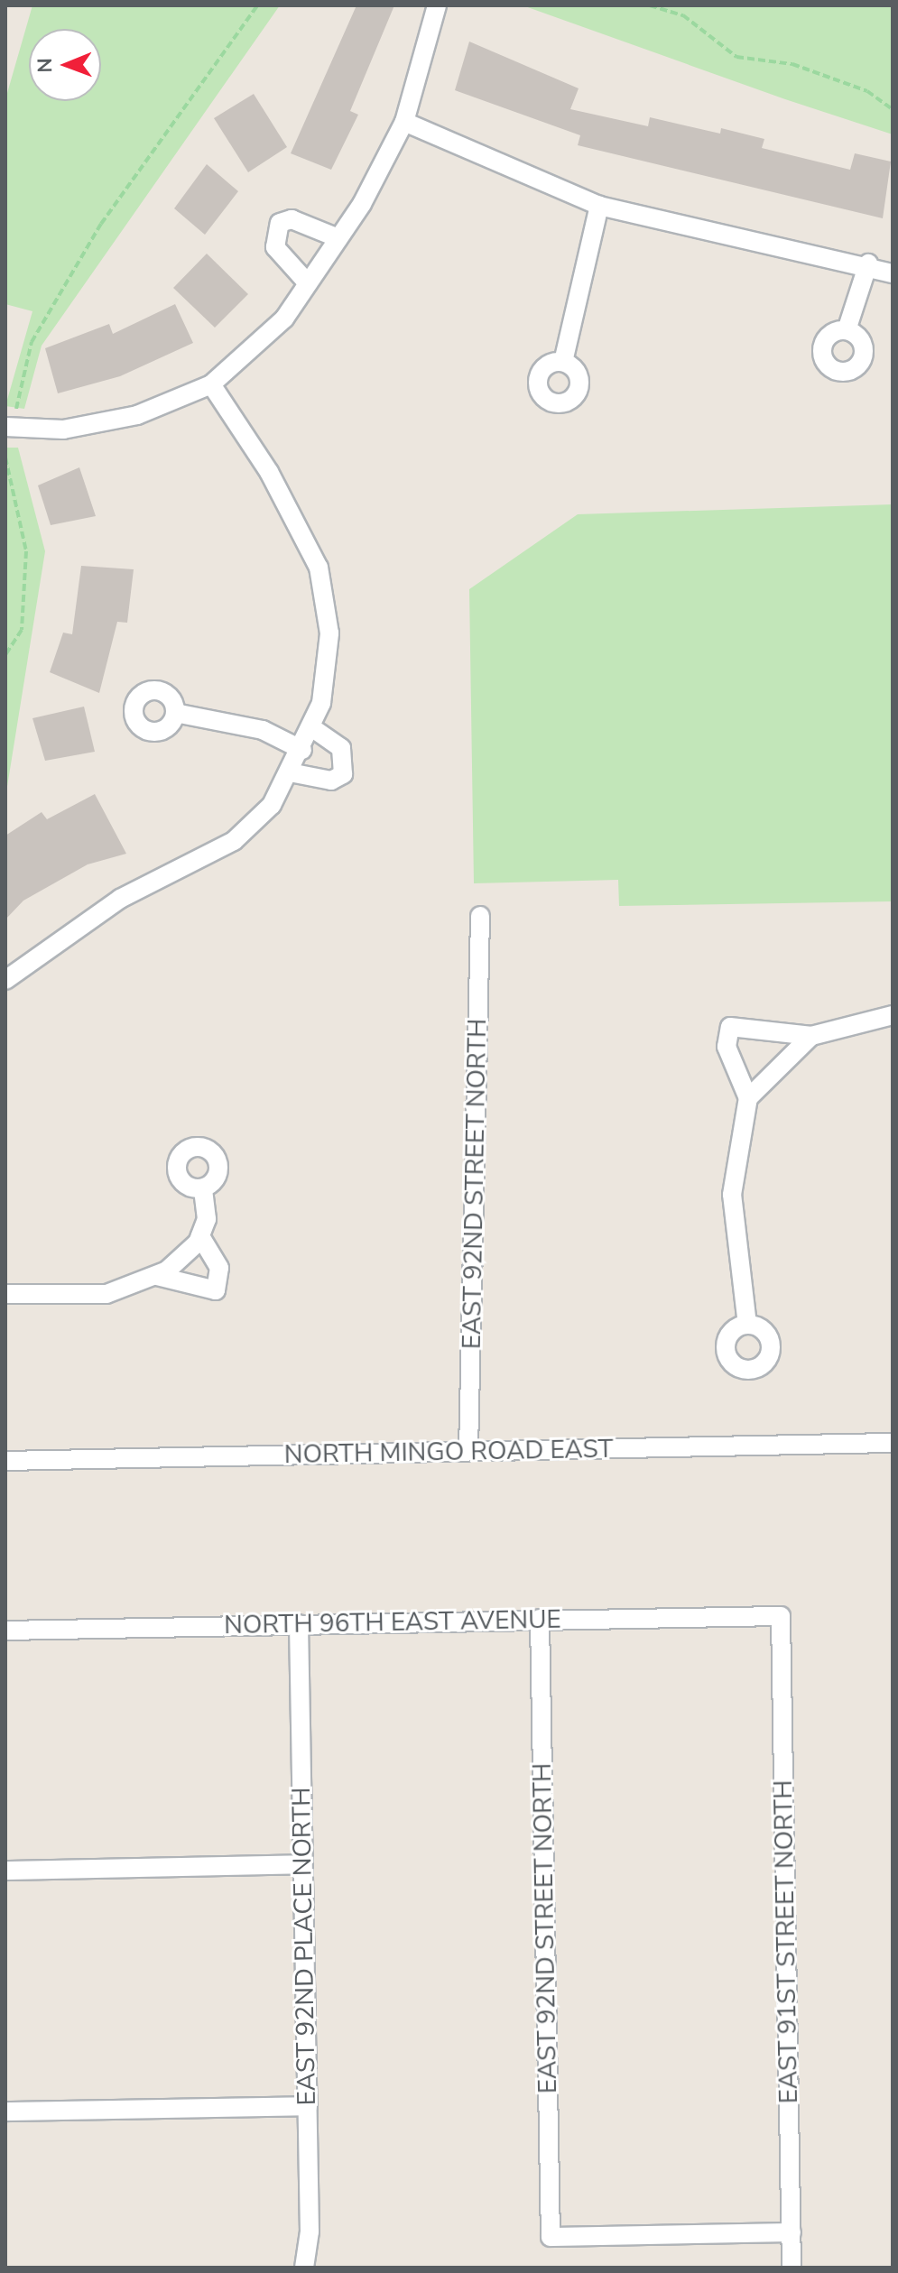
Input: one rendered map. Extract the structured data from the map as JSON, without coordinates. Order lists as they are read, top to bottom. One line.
{"streets":{"street":["EAST 92ND STREET NORTH","NORTH MINGO ROAD EAST","NORTH 96TH EAST AVENUE","EAST 91ST STREET NORTH","EAST 92ND PLACE NORTH"]},"crossings":[["EAST 92ND STREET NORTH","NORTH MINGO ROAD EAST"],["EAST 92ND STREET NORTH","NORTH 96TH EAST AVENUE"],["EAST 92ND STREET NORTH","EAST 91ST STREET NORTH"],["NORTH 96TH EAST AVENUE","EAST 91ST STREET NORTH"],["NORTH 96TH EAST AVENUE","EAST 92ND PLACE NORTH"]],"north":"left"}
